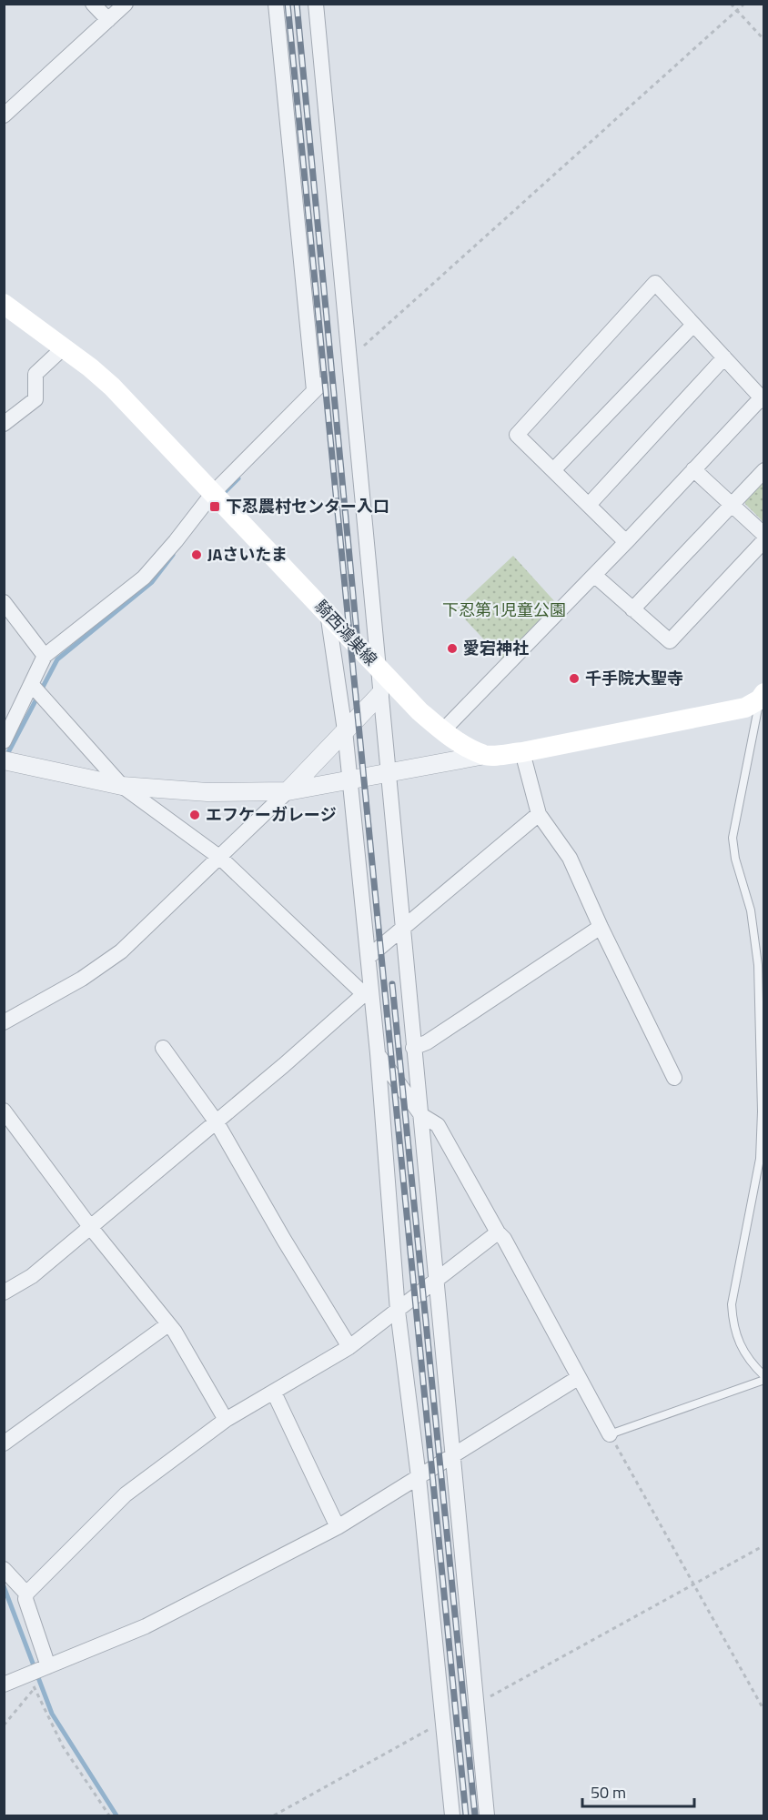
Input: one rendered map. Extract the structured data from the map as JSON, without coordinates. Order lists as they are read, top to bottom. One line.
{"streets":{"main road":["騎西鴻巣線"]},"parks":["下忍第1児童公園"],"places":{"transit":["下忍農村センター入口"],"other":["JAさいたま","愛宕神社","千手院大聖寺","エフケーガレージ"]},"scale_bar":"50 m"}
